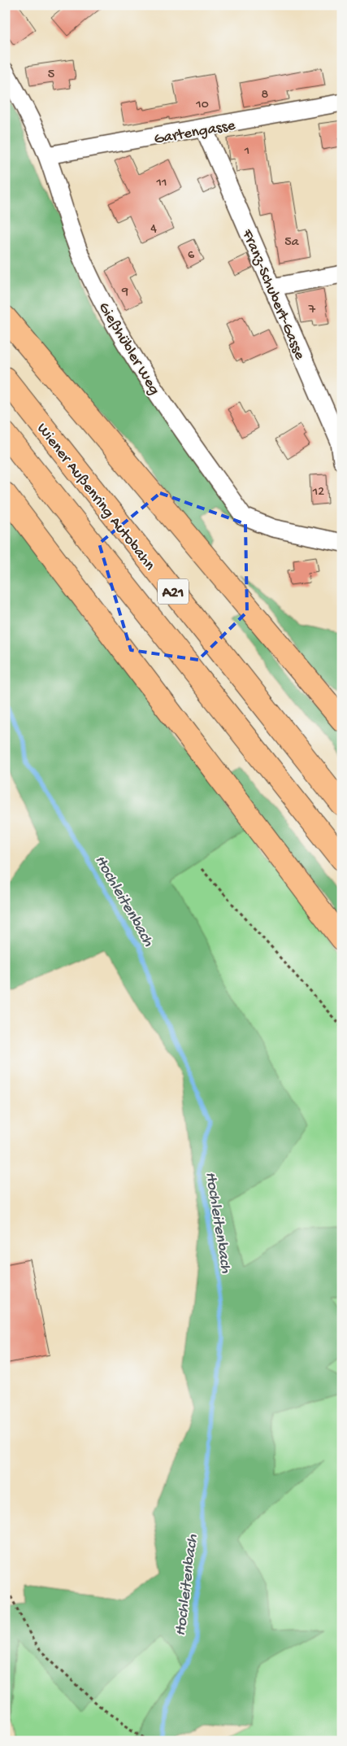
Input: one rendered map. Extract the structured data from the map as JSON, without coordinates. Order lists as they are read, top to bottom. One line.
{"streets":{"highway":["Wiener Außenring Autobahn","A21"],"street":["Gartengasse","Franz-Schubert-Gasse","Gießhübler Weg"]},"crossings":[["Gartengasse","Franz-Schubert-Gasse"],["Gartengasse","Gießhübler Weg"]],"water":["Hochleitenbach"],"house_numbers":["5","8","10","1","11","4","5a","6","9","7","12"]}
